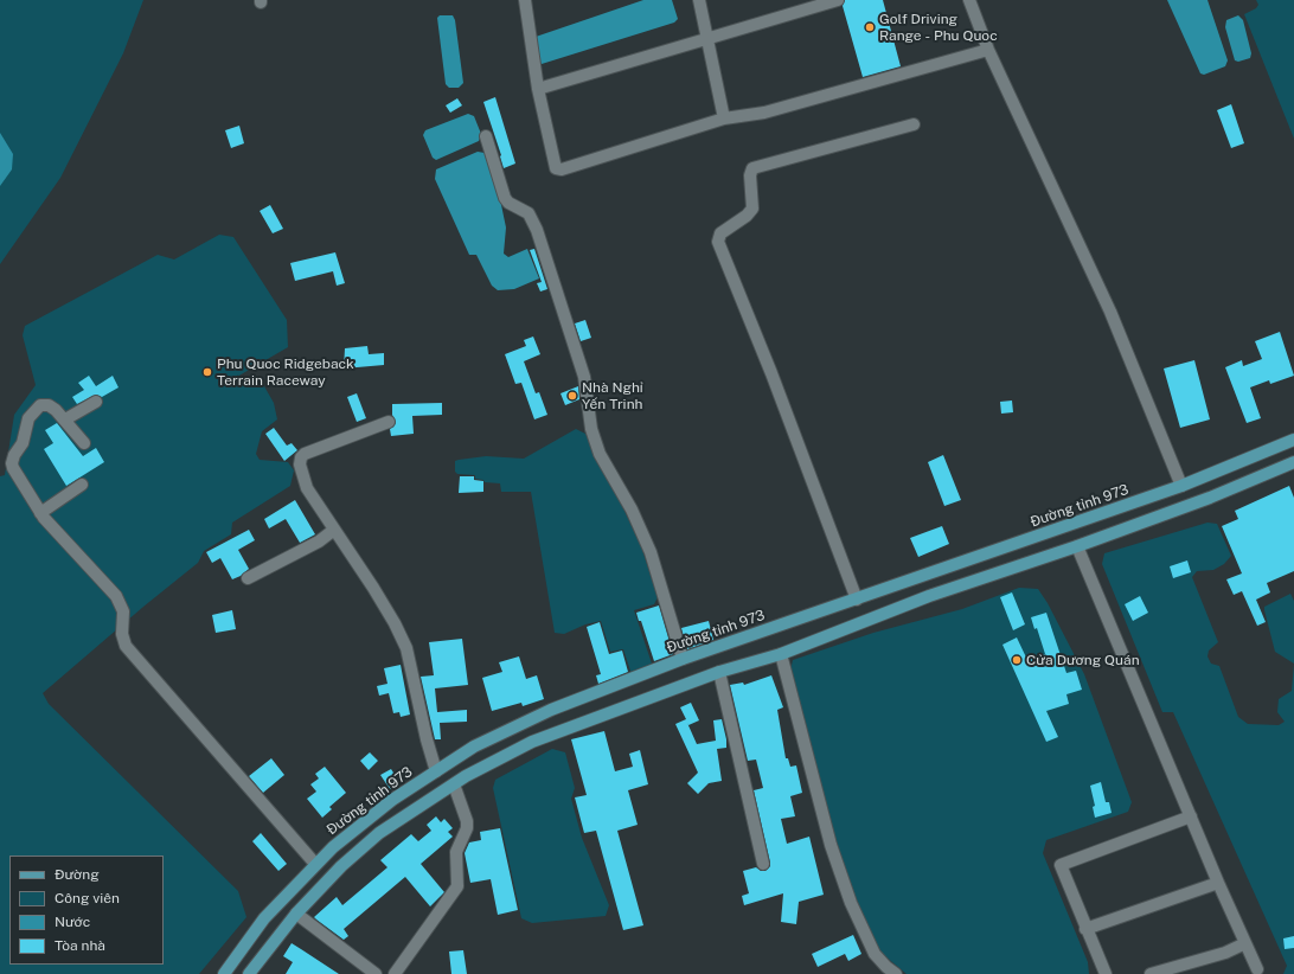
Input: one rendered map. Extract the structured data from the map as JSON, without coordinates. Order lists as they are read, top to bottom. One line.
{"streets":{"main road":["Đường tỉnh 973"]},"places":["Golf Driving Range - Phu Quoc","Phu Quoc Ridgeback Terrain Raceway","Nhà Nghỉ Yến Trinh","Cửa Dương Quán"],"legend":["Đường","Công viên","Nước","Tòa nhà"]}
